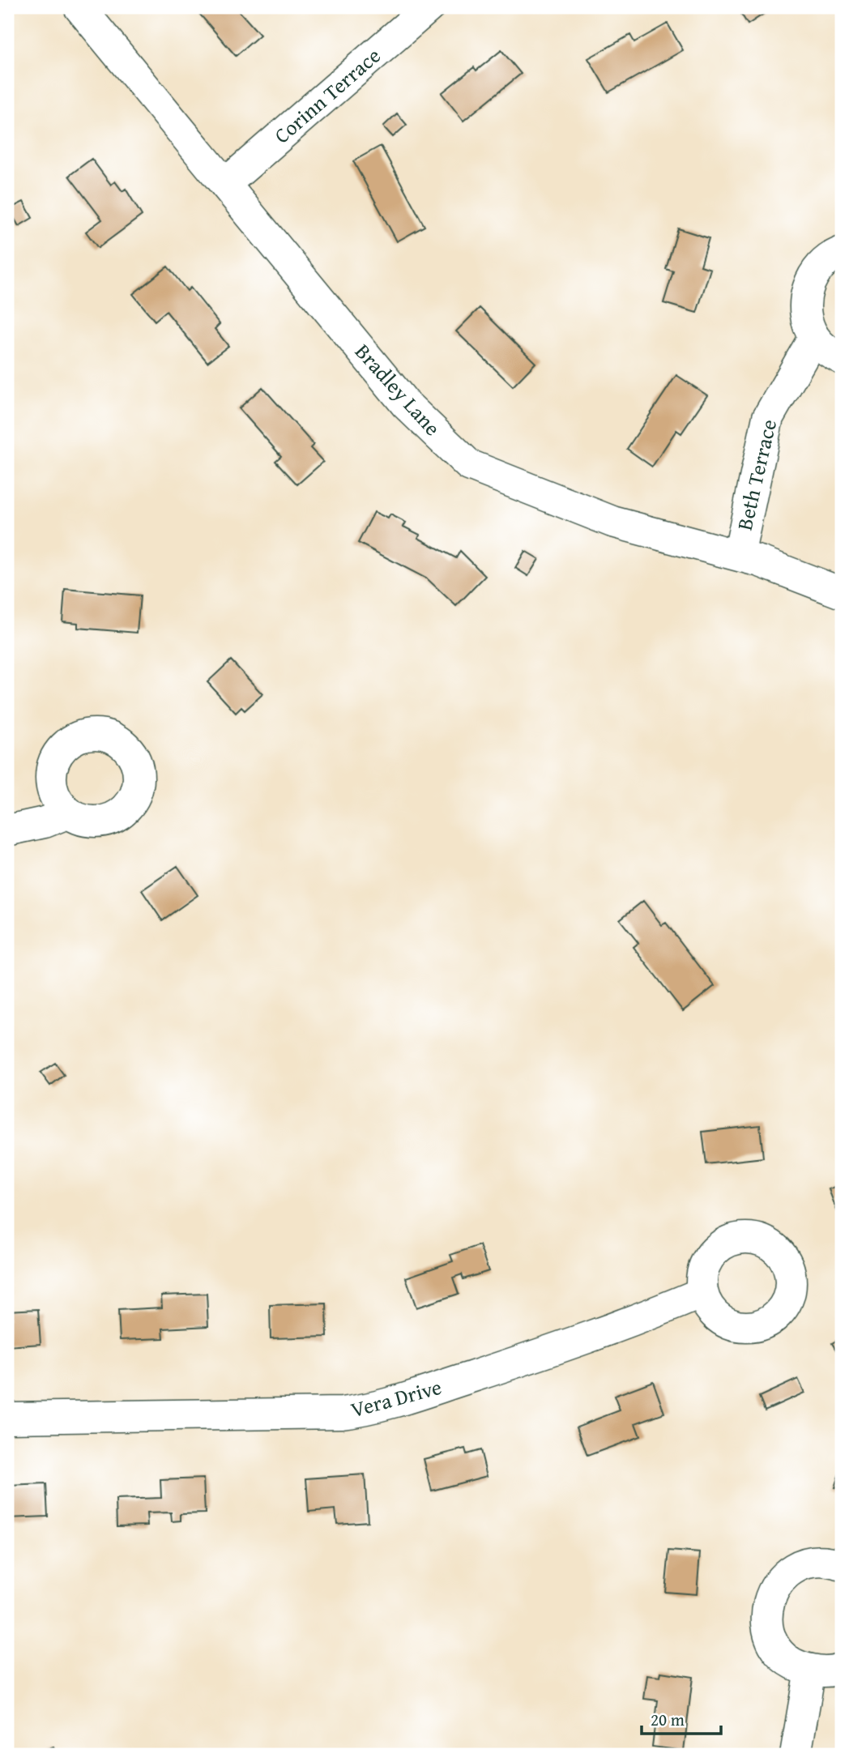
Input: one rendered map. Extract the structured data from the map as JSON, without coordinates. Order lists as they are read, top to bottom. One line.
{"streets":{"street":["Corinn Terrace","Bradley Lane","Beth Terrace","Vera Drive"]},"crossings":[["Corinn Terrace","Bradley Lane"],["Bradley Lane","Beth Terrace"]],"scale_bar":"20 m"}
